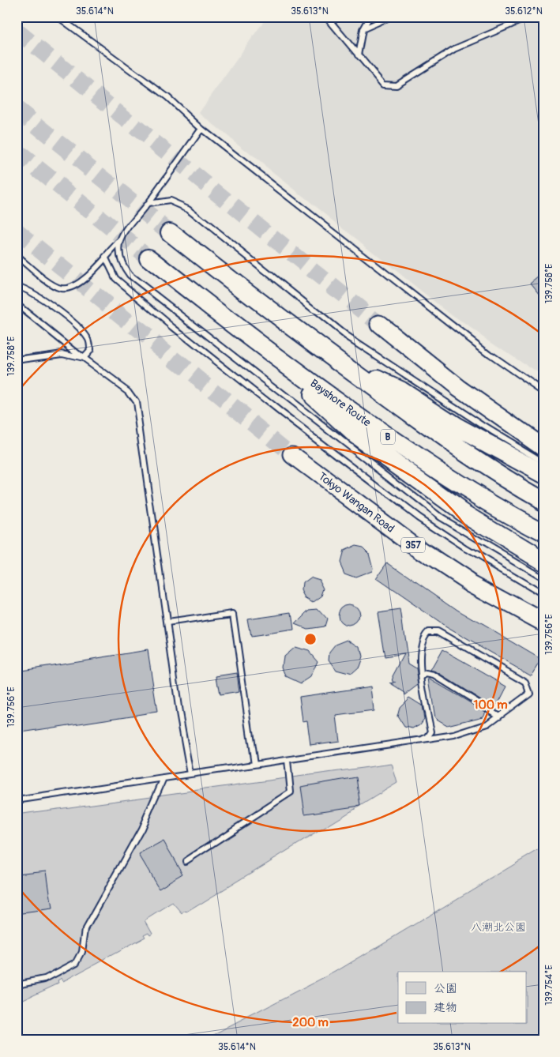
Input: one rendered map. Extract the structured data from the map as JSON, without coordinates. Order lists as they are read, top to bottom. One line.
{"streets":{"highway":["Bayshore Route","B","Tokyo Wangan Road","357"]},"parks":["八潮北公園"],"legend":["公園","建物"],"coordinates":["35.614°N","35.613°N","35.612°N","139.758°E","139.756°E","139.754°E"],"rings":["100 m","200 m"]}
